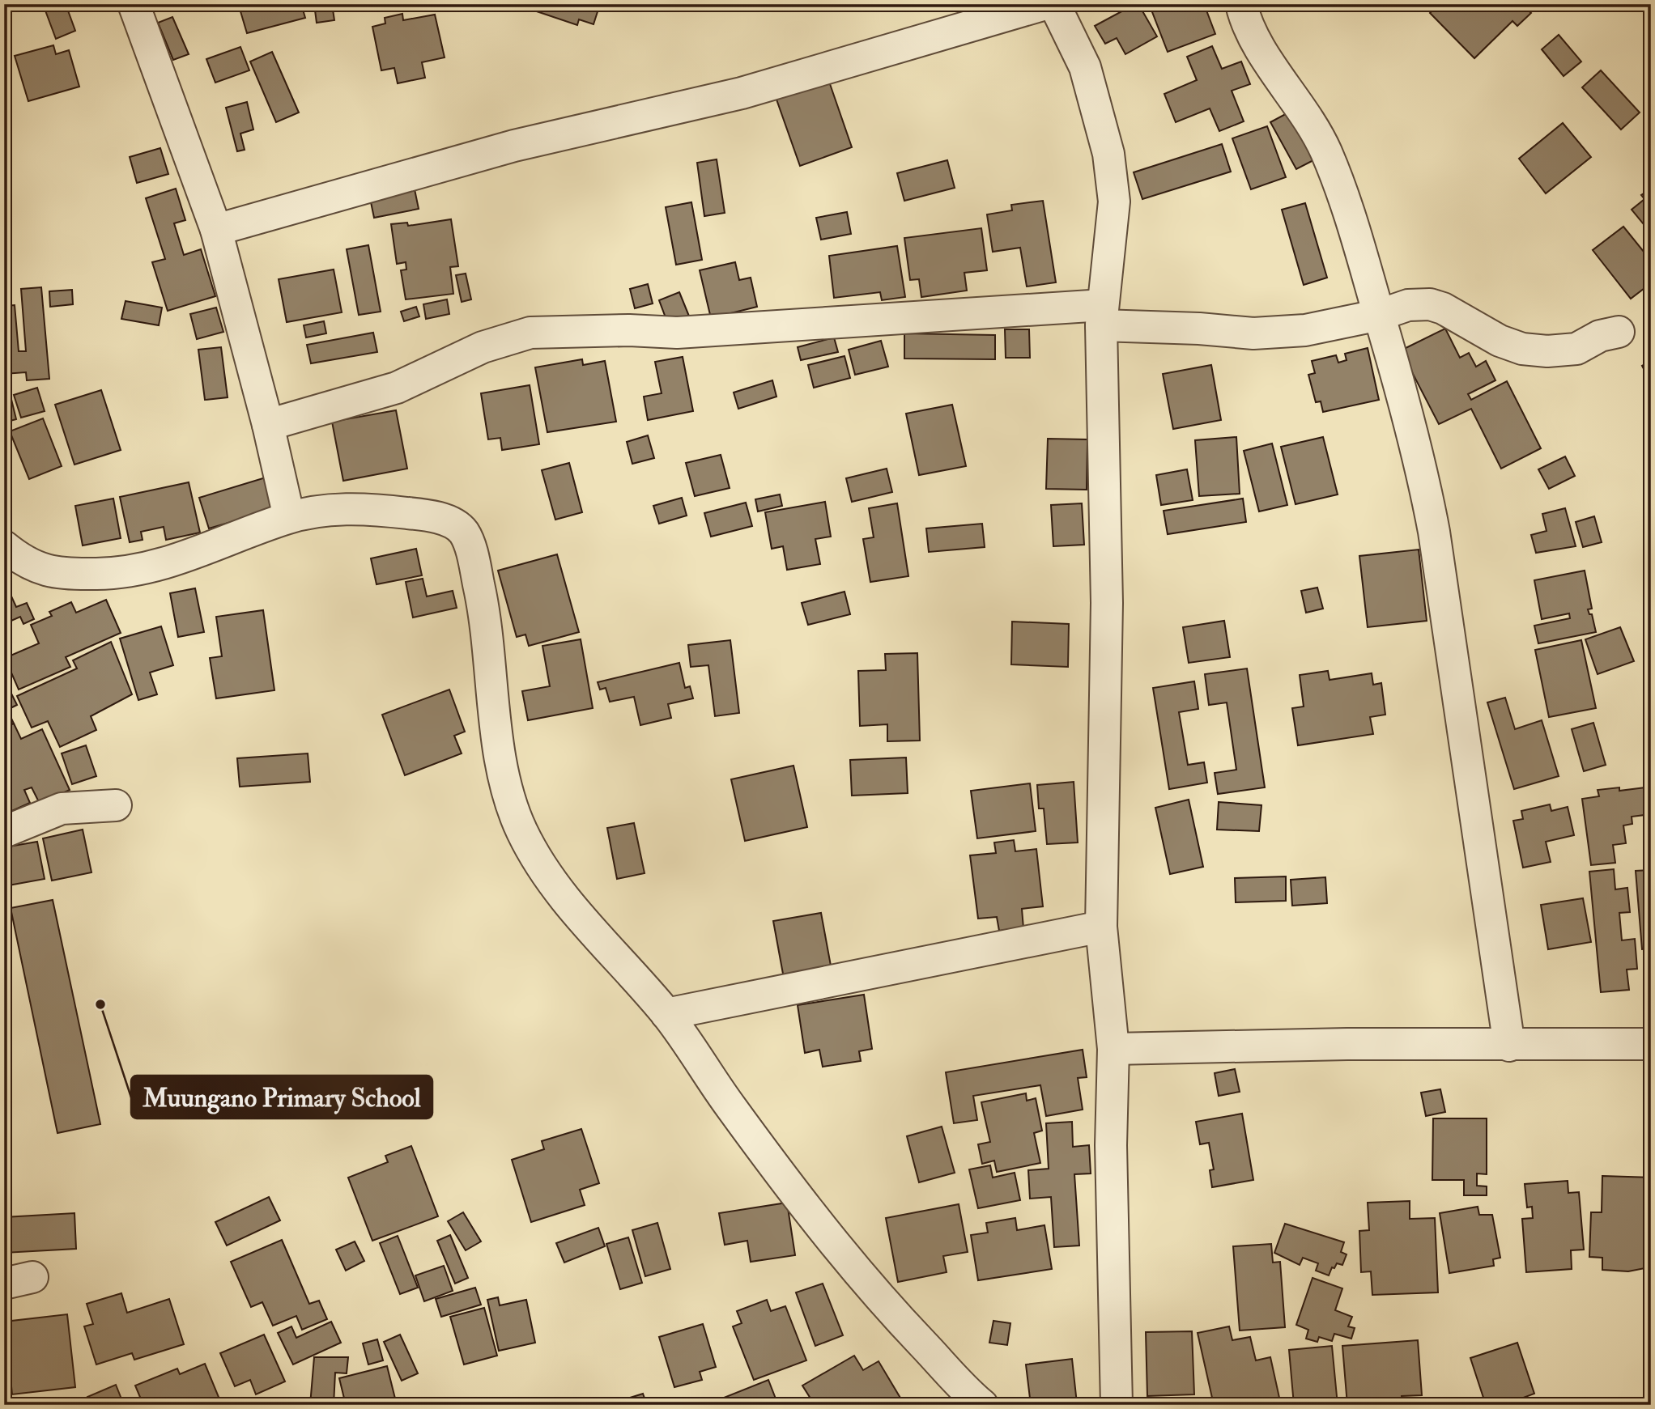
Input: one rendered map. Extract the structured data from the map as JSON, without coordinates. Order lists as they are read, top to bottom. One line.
{"places":["Muungano Primary School"]}
